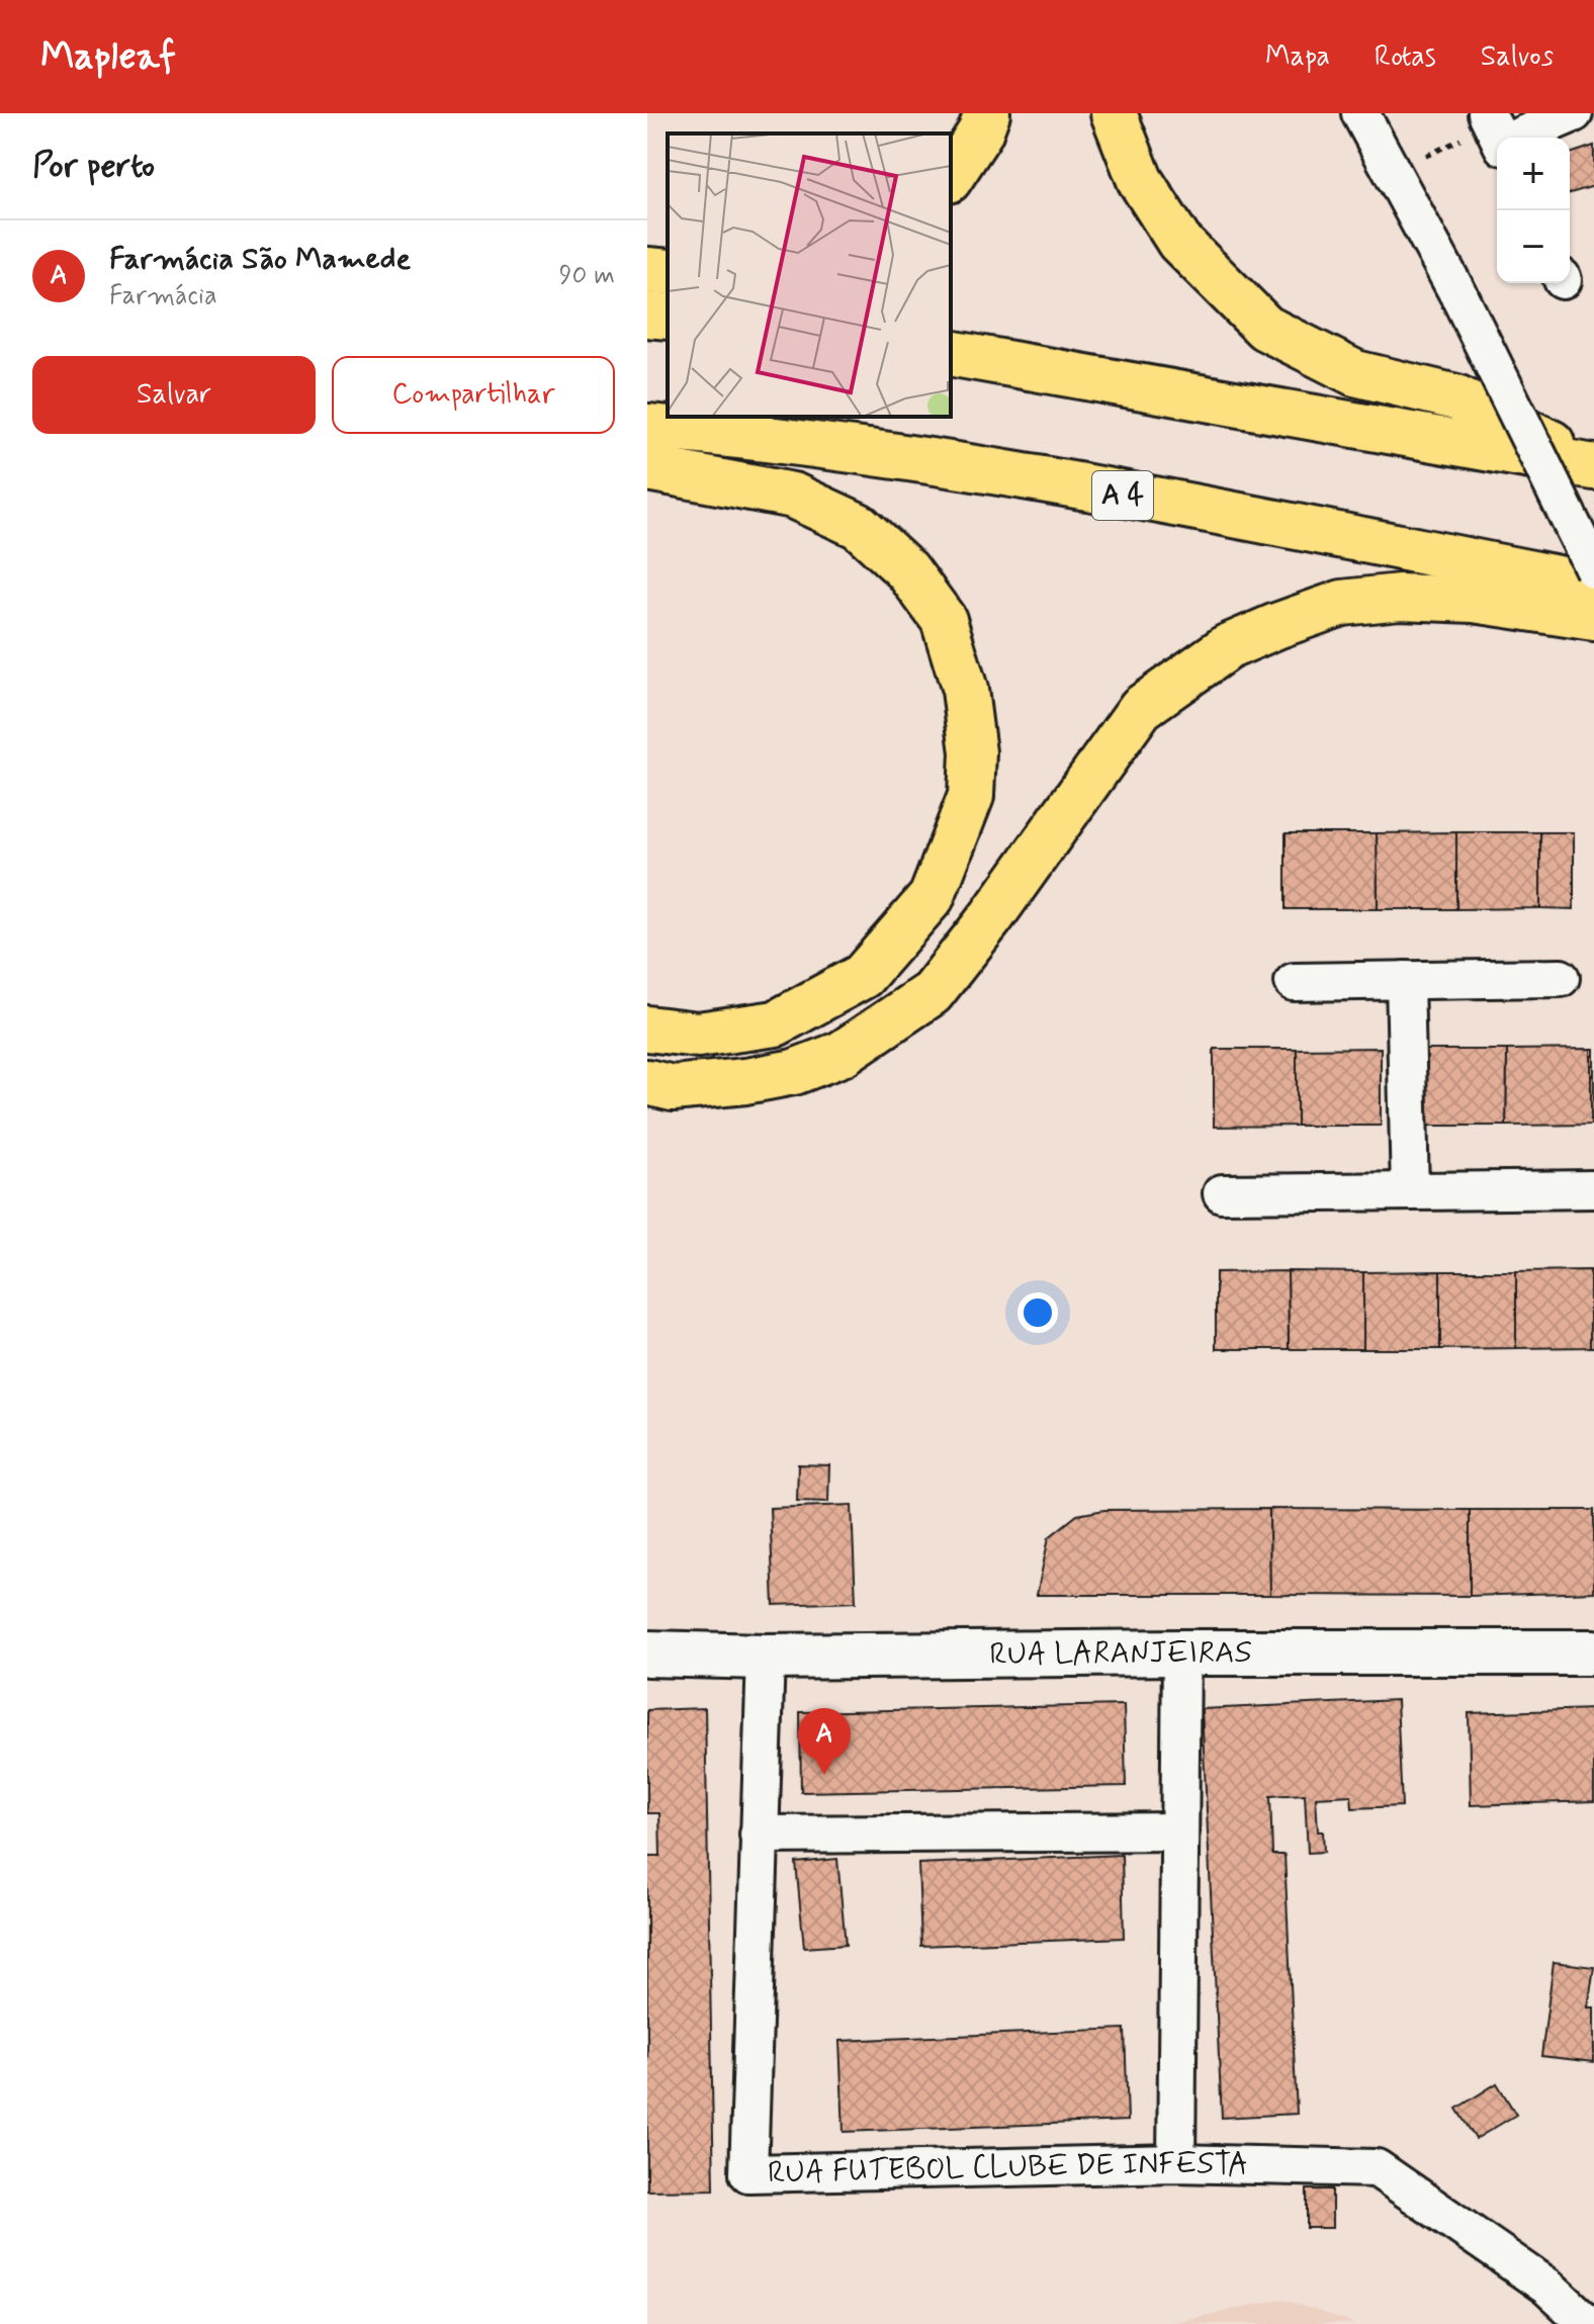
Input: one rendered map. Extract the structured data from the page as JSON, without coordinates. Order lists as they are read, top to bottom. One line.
{"streets":{"highway":["A 4"],"street":["RUA LARANJEIRAS","RUA FUTEBOL CLUBE DE INFESTA"]},"crossings":[["RUA LARANJEIRAS","RUA FUTEBOL CLUBE DE INFESTA"]],"page":{"header":"Mapleaf","nav":["Mapa","Rotas","Salvos"],"heading":"Por perto","map_buttons":["+","−"],"list":[{"mark":"A","name":"Farmácia São Mamede","note":"Farmácia","value":"90 m"}],"buttons":["Salvar","Compartilhar"],"pins":"A"}}
